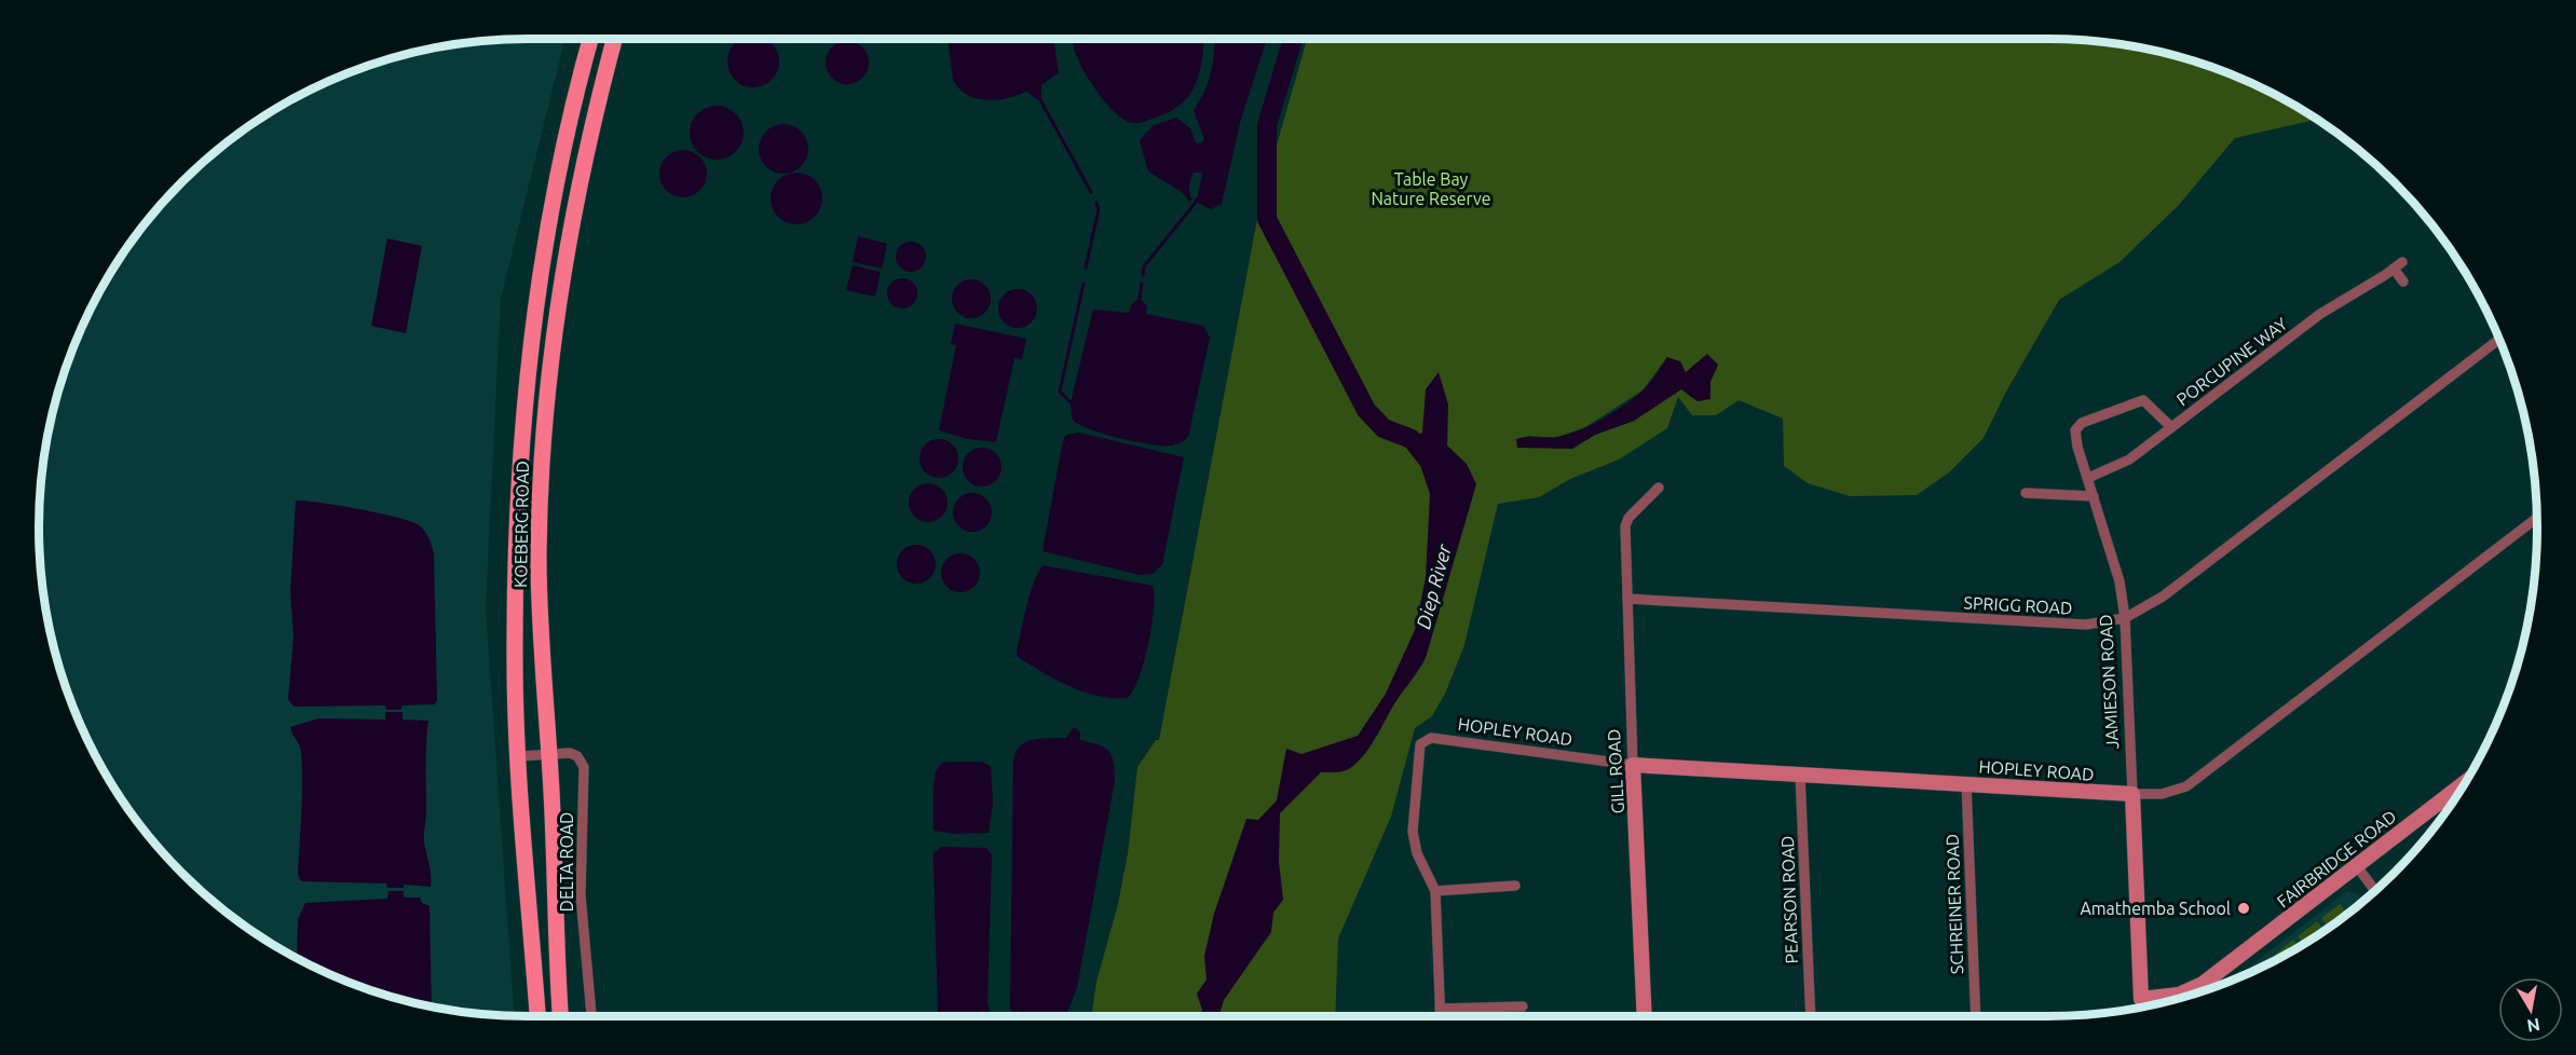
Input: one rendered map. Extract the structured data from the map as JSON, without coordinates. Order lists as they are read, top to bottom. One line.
{"streets":{"main road":["KOEBERG ROAD"],"street":["PORCUPINE WAY","SPRIGG ROAD","JAMIESON ROAD","HOPLEY ROAD","GILL ROAD","FAIRBRIDGE ROAD","DELTA ROAD","PEARSON ROAD","SCHREINER ROAD"]},"crossings":[["PORCUPINE WAY","JAMIESON ROAD"],["KOEBERG ROAD","DELTA ROAD"],["SPRIGG ROAD","JAMIESON ROAD"],["SPRIGG ROAD","GILL ROAD"],["JAMIESON ROAD","HOPLEY ROAD"],["HOPLEY ROAD","GILL ROAD"],["HOPLEY ROAD","PEARSON ROAD"],["HOPLEY ROAD","SCHREINER ROAD"]],"water":["Diep River"],"parks":["Table Bay Nature Reserve"],"places":["Amathemba School"],"north":"bottom"}
